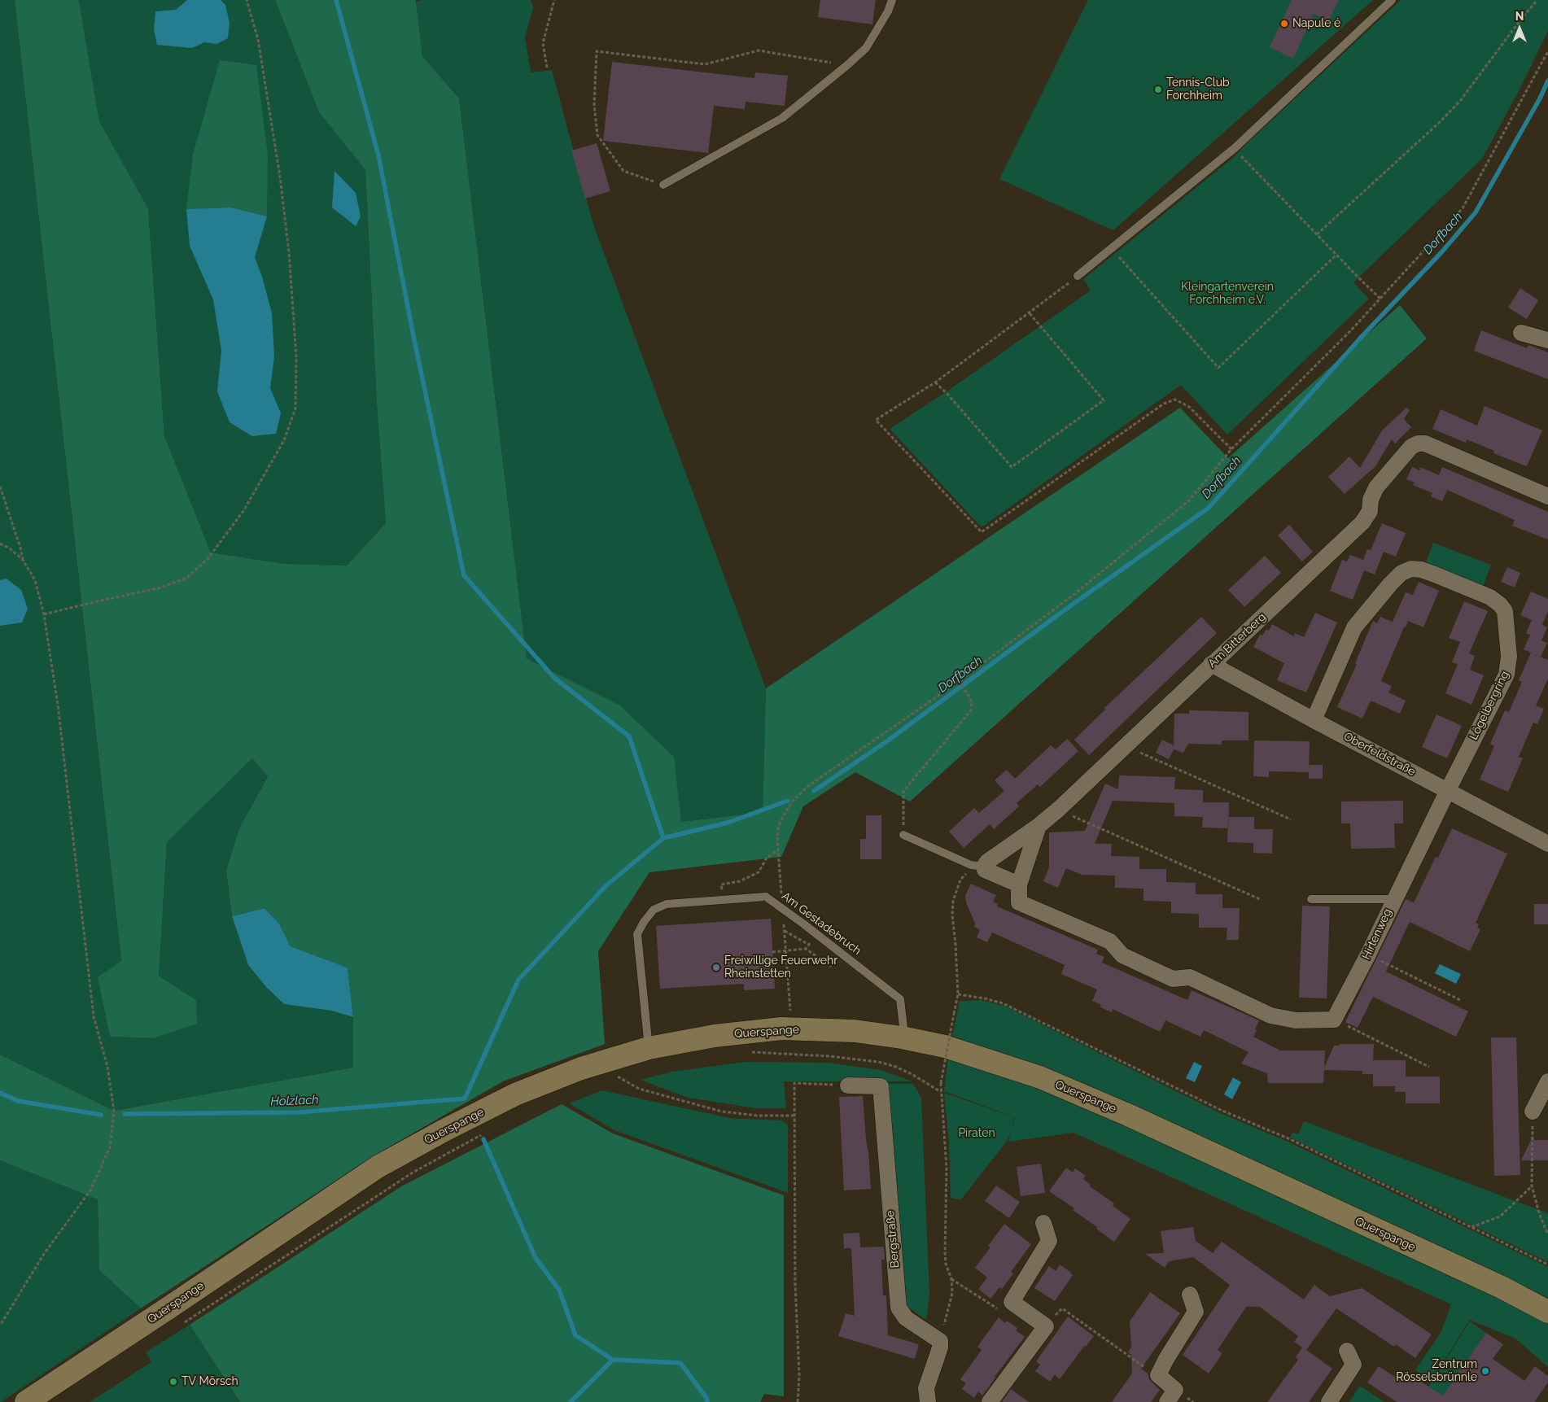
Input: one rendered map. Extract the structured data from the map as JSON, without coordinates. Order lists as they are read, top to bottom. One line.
{"streets":{"main road":["Querspange"],"street":["Am Bitterberg","Lögelbergring","Oberfeldstraße","Hirtenweg","Bergstraße"],"lane":["Am Gestadebruch"]},"crossings":[["Am Bitterberg","Oberfeldstraße"],["Lögelbergring","Oberfeldstraße"],["Lögelbergring","Hirtenweg"],["Oberfeldstraße","Hirtenweg"],["Am Gestadebruch","Querspange"]],"water":["Dorfbach","Holzlach"],"parks":["Kleingartenverein Forchheim e.V.","Piraten"],"places":["Napule é","Tennis-Club Forchheim","Freiwillige Feuerwehr Rheinstetten","Zentrum Rösselsbrünnle","TV Mörsch"],"north":"top"}
